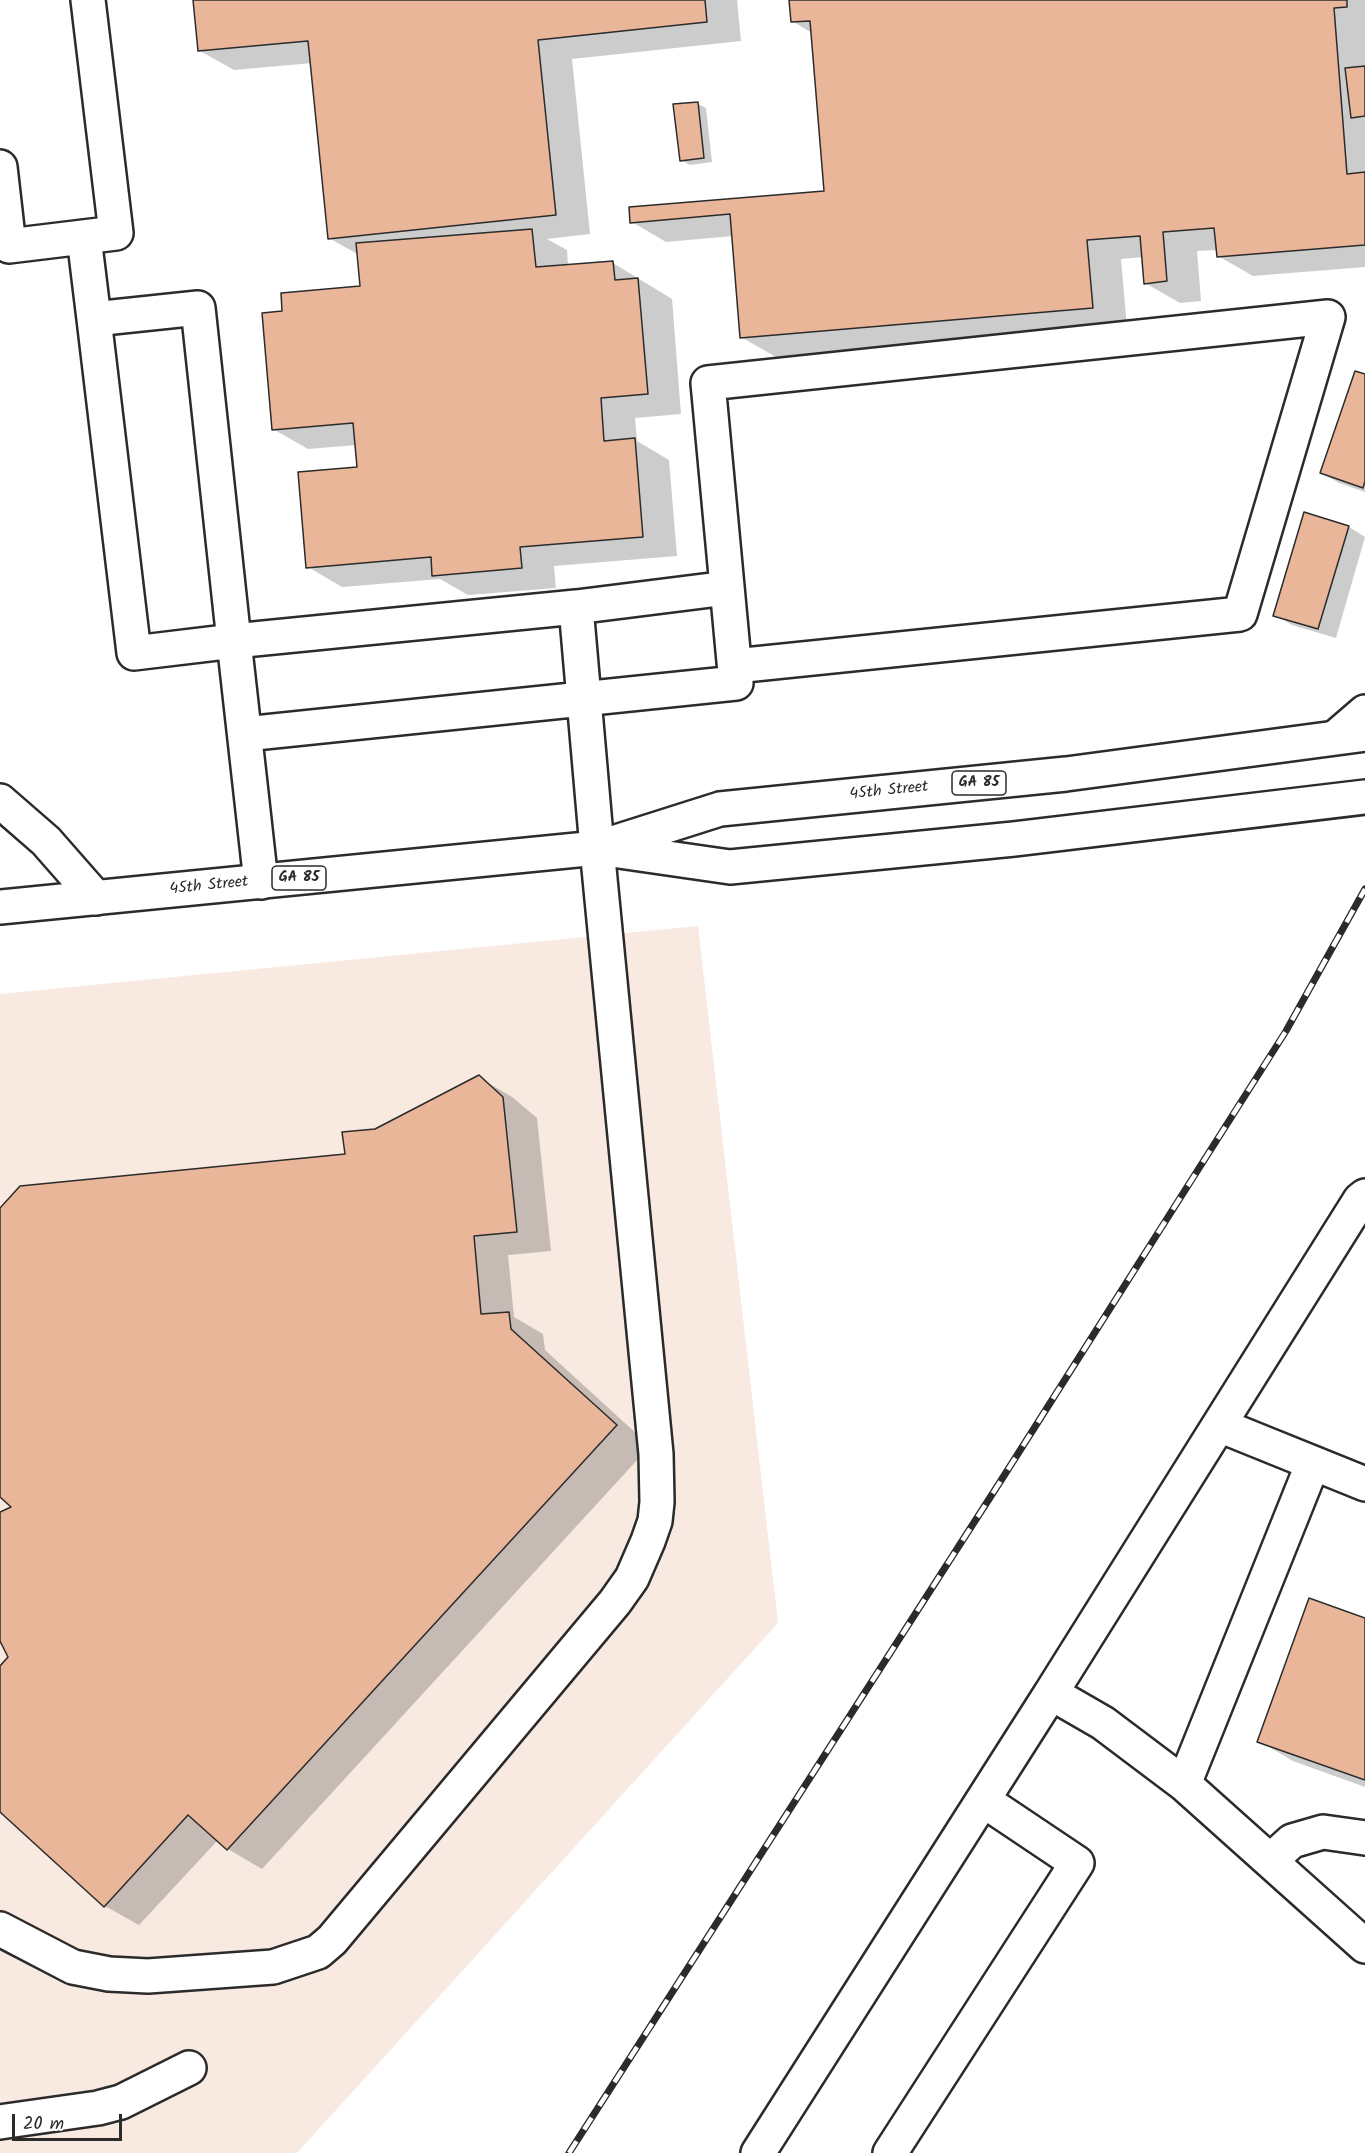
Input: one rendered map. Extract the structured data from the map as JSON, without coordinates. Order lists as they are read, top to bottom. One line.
{"streets":{"main road":["GA 85","45th Street"]},"scale_bar":"20 m"}
